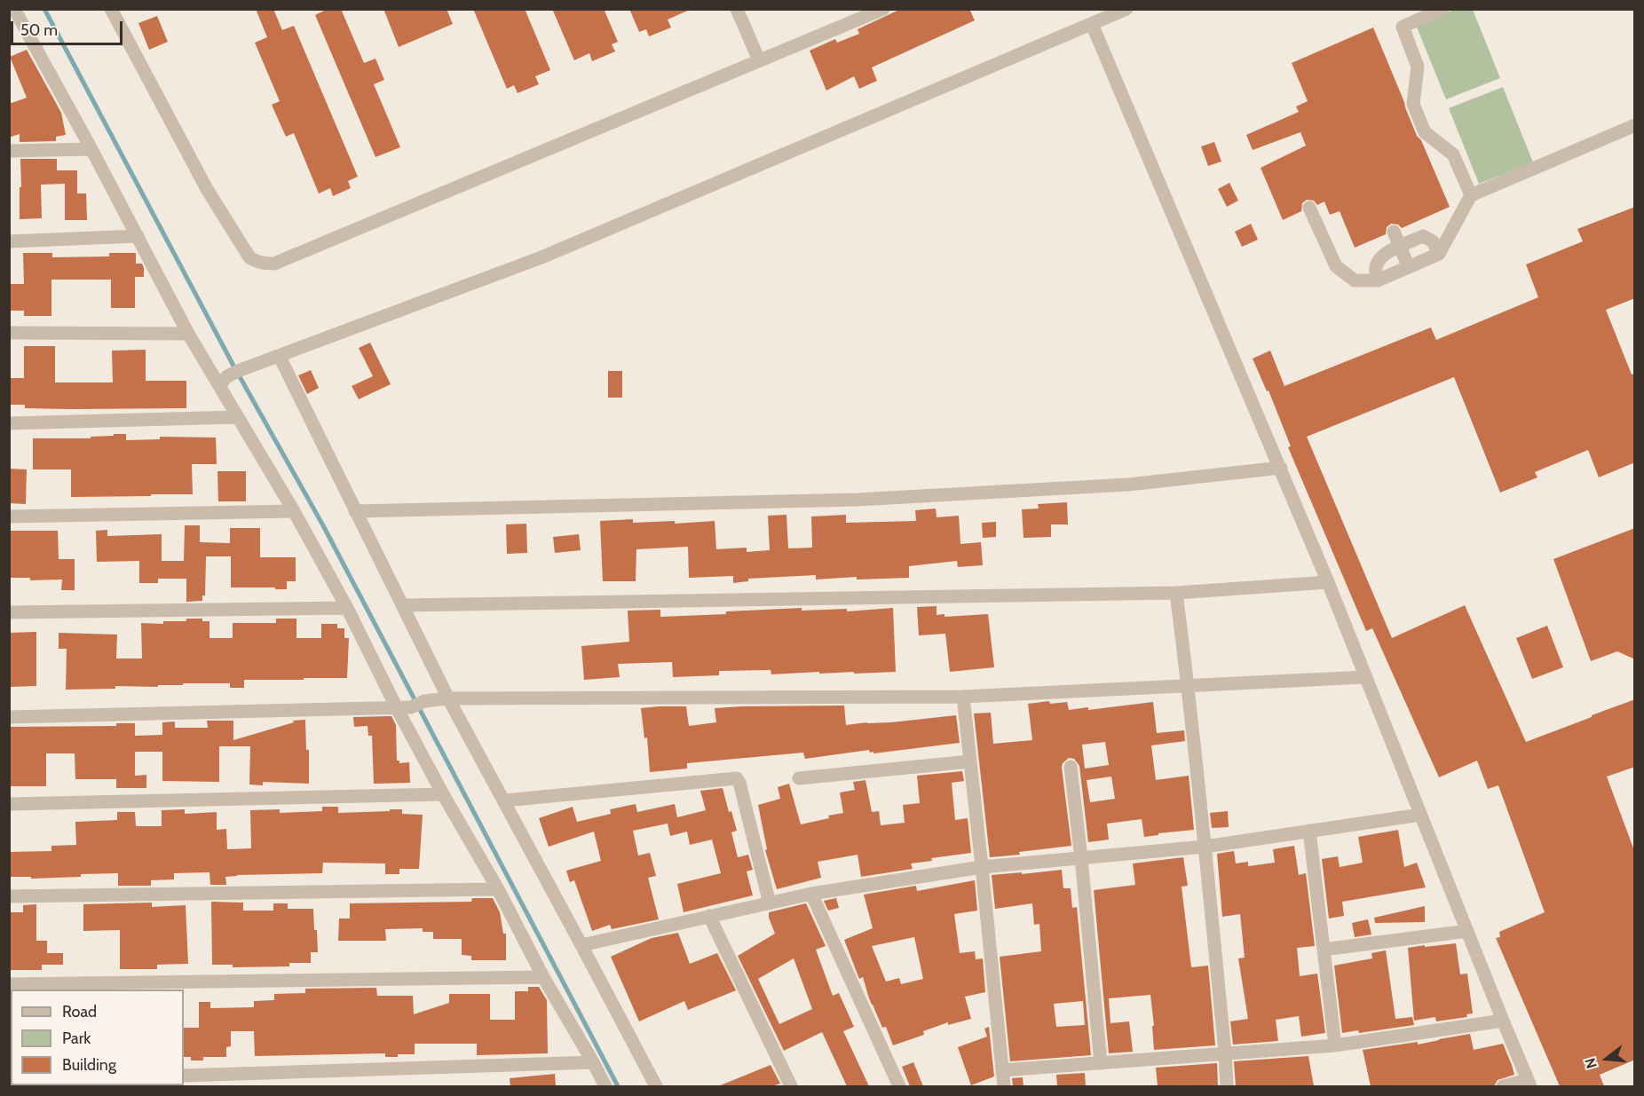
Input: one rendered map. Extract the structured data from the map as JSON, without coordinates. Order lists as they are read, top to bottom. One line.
{"legend":["Road","Park","Building"],"scale_bar":"50 m","north":"left"}
